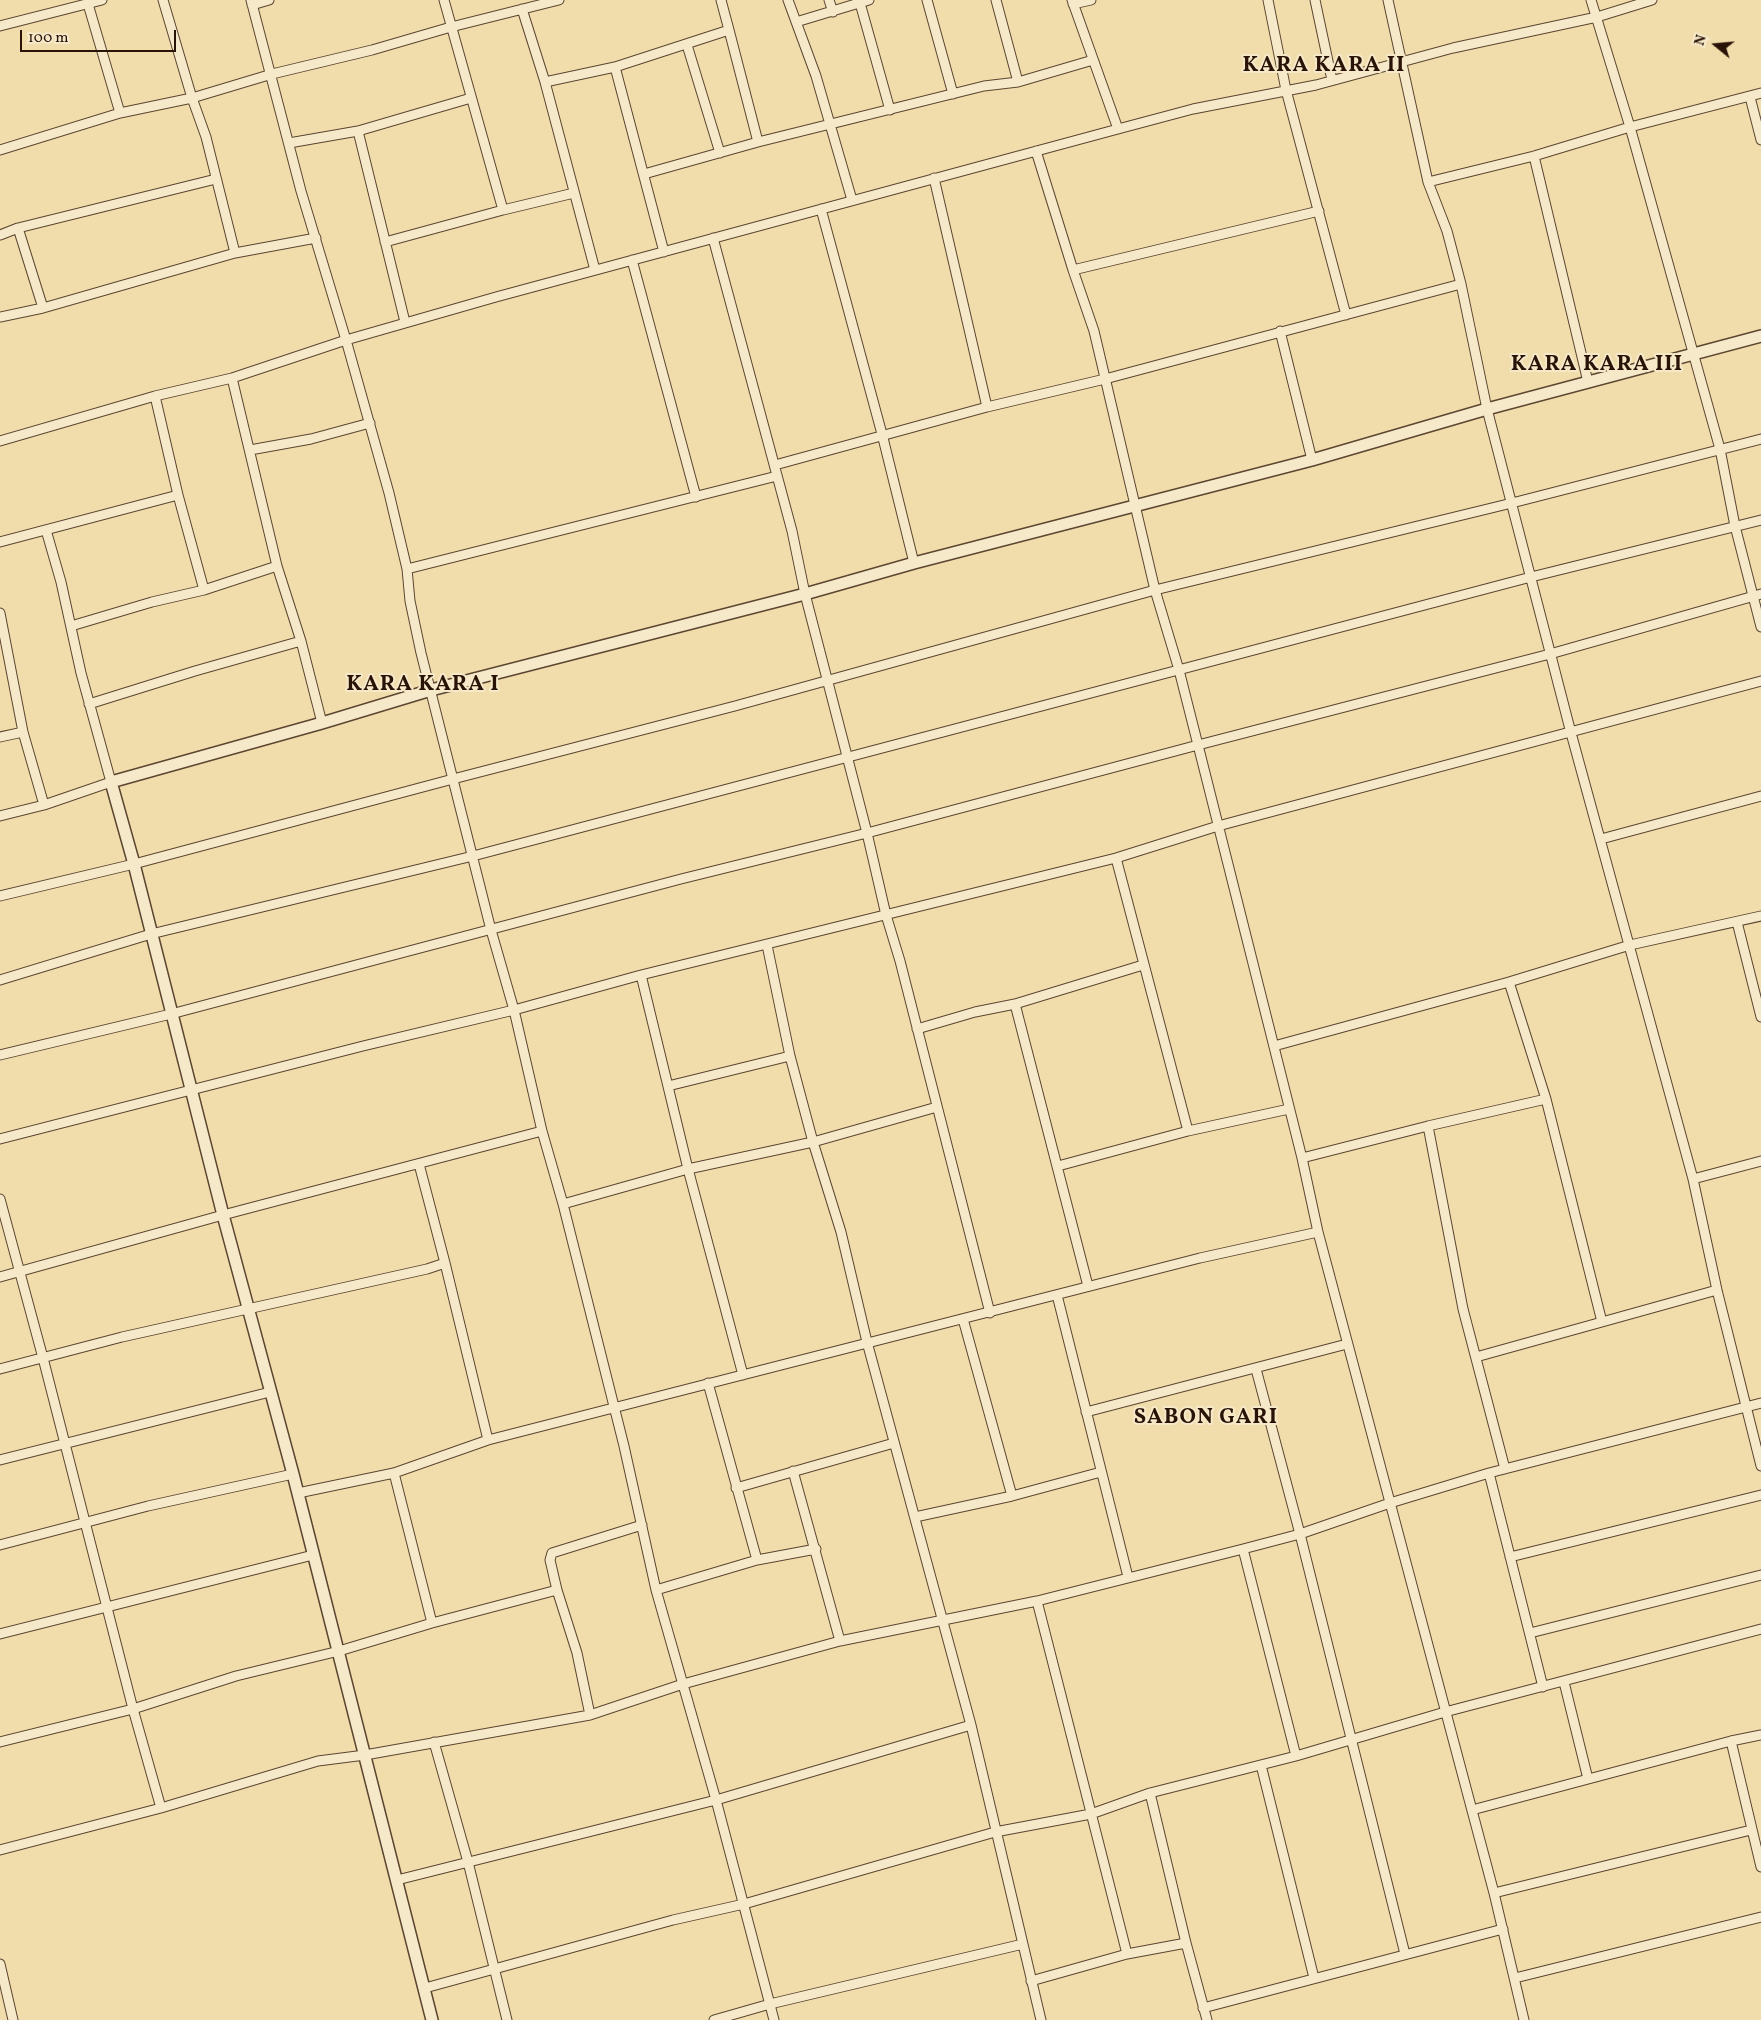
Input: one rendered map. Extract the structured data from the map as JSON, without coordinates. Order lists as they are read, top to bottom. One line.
{"districts":["KARA KARA II","KARA KARA III","KARA KARA I","SABON GARI"],"scale_bar":"100 m","north":"left"}
